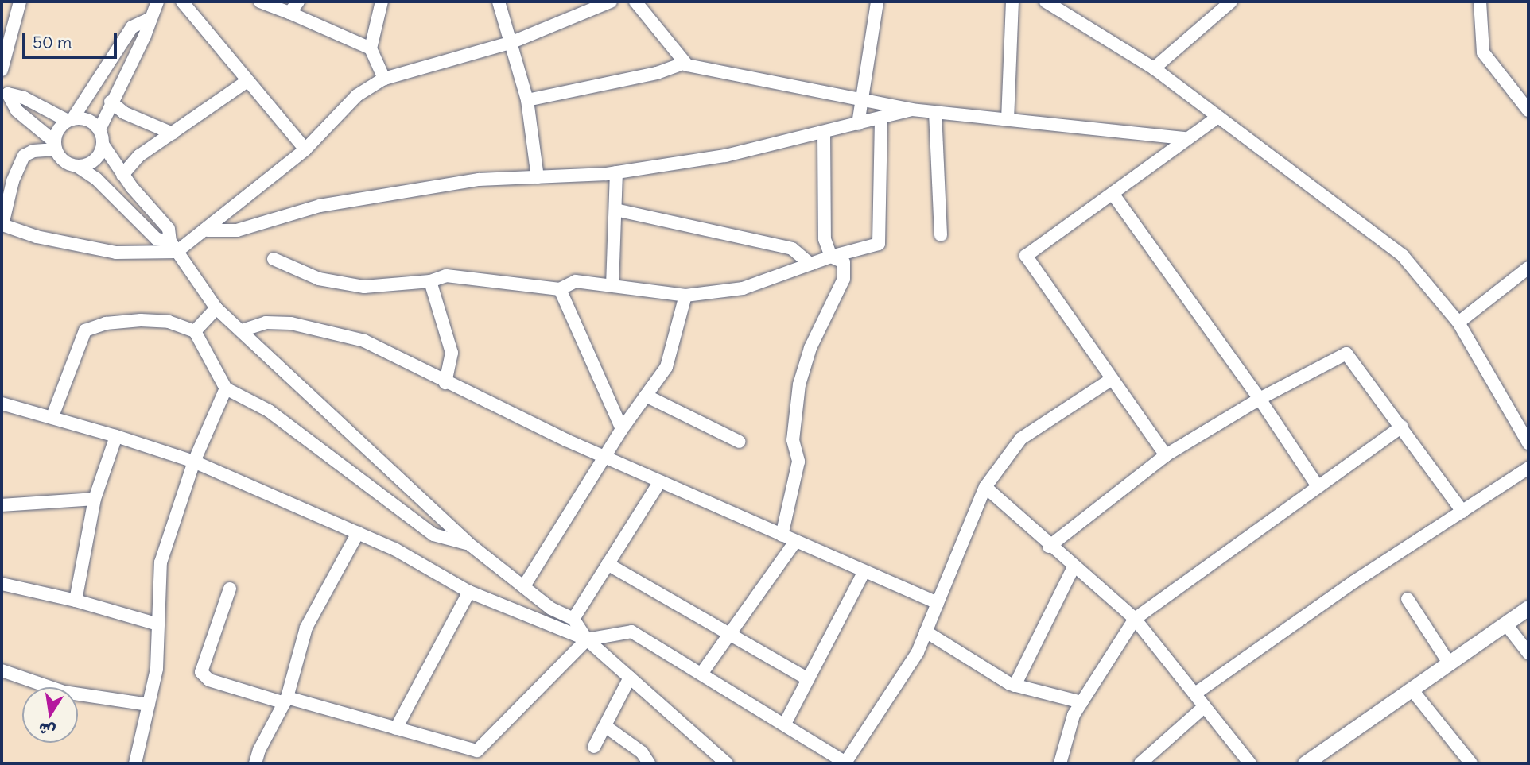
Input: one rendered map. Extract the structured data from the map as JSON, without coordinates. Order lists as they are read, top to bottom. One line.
{"scale_bar":"50 m","north":"bottom"}
